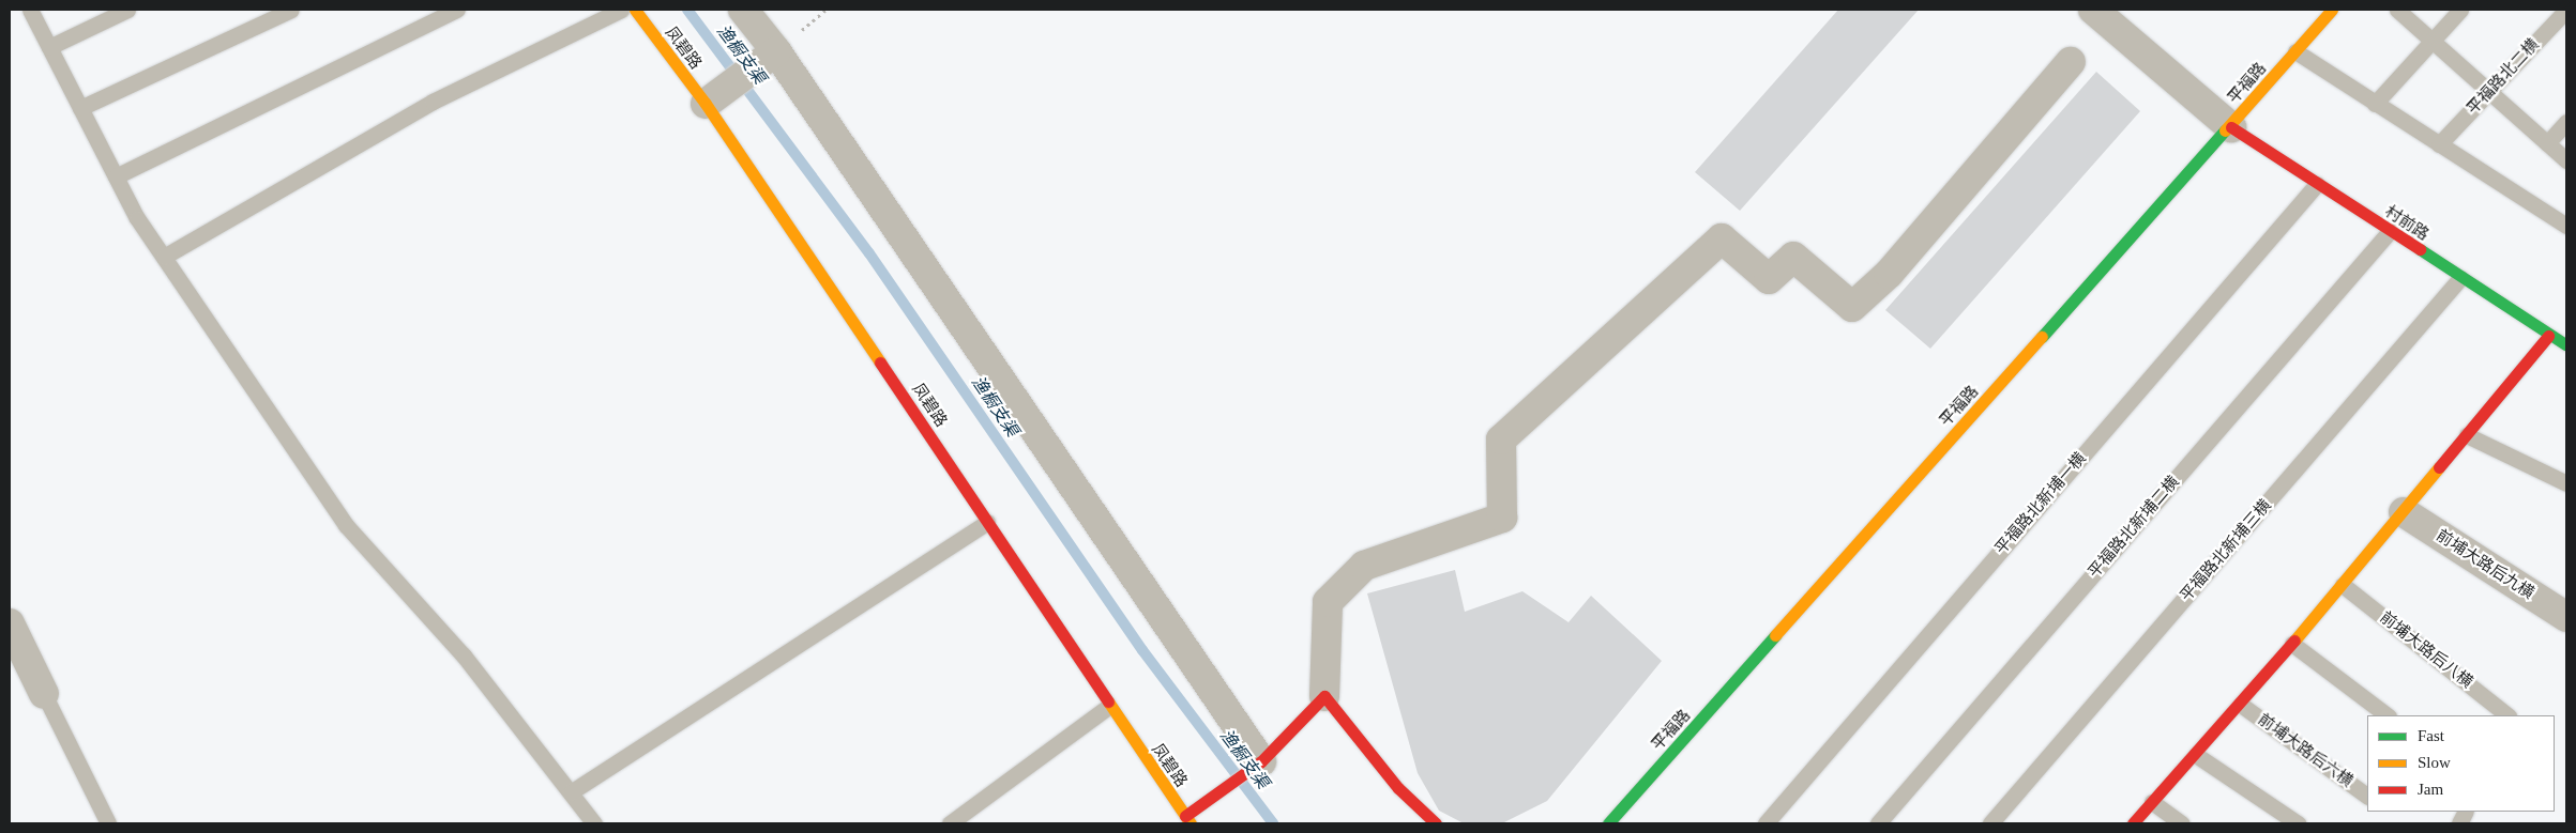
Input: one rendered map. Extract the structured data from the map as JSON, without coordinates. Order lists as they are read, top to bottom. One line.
{"streets":{"street":["凤碧路","平福路","村前路","前埔大路后九横"],"lane":["平福路北二横","平福路北新埔一横","平福路北新埔二横","平福路北新埔三横","前埔大路后八横","前埔大路后六横"]},"crossings":[["平福路","村前路"],["村前路","平福路北新埔一横"],["村前路","平福路北新埔二横"],["村前路","平福路北新埔三横"]],"water":["渔橱支渠"],"legend":["Fast","Slow","Jam"]}
